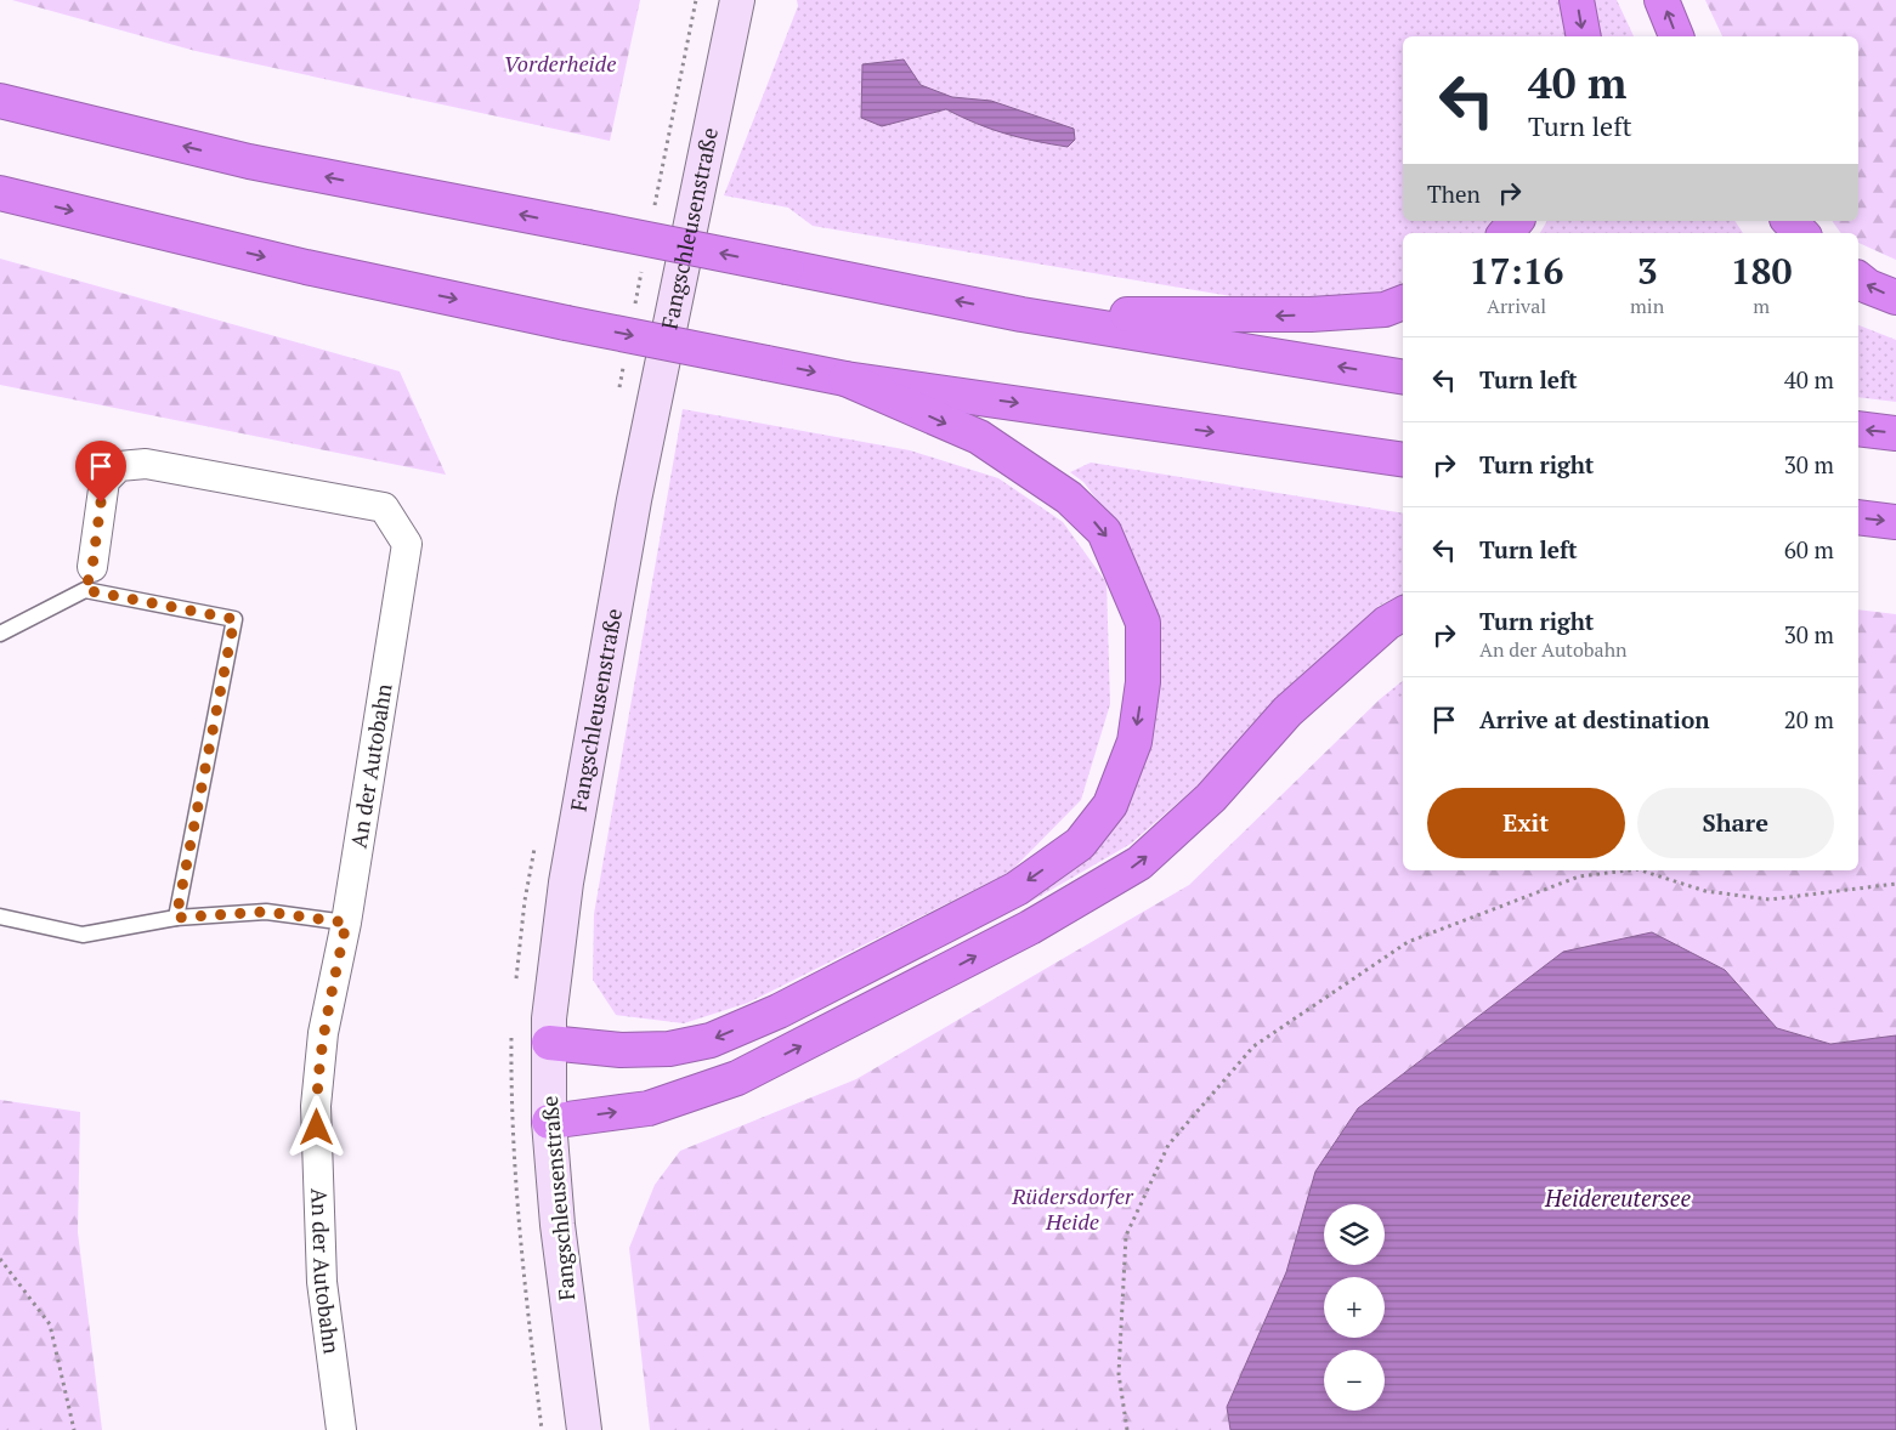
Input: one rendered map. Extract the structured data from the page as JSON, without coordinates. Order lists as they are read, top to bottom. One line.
{"streets":{"main road":["Fangschleusenstraße"],"street":["An der Autobahn"]},"water":["Heidereutersee"],"parks":["Vorderheide","Rüdersdorfer Heide"],"page":{"turn":["40 m","Turn left"],"then":"Then","eta":["17:16","Arrival","3","min","180","m"],"list":[{"name":"Turn left","value":"40 m"},{"name":"Turn right","value":"30 m"},{"name":"Turn left","value":"60 m"},{"name":"Turn right","note":"An der Autobahn","value":"30 m"},{"name":"Arrive at destination","value":"20 m"}],"buttons":["Exit","Share"],"map_buttons":["+","−"]}}
